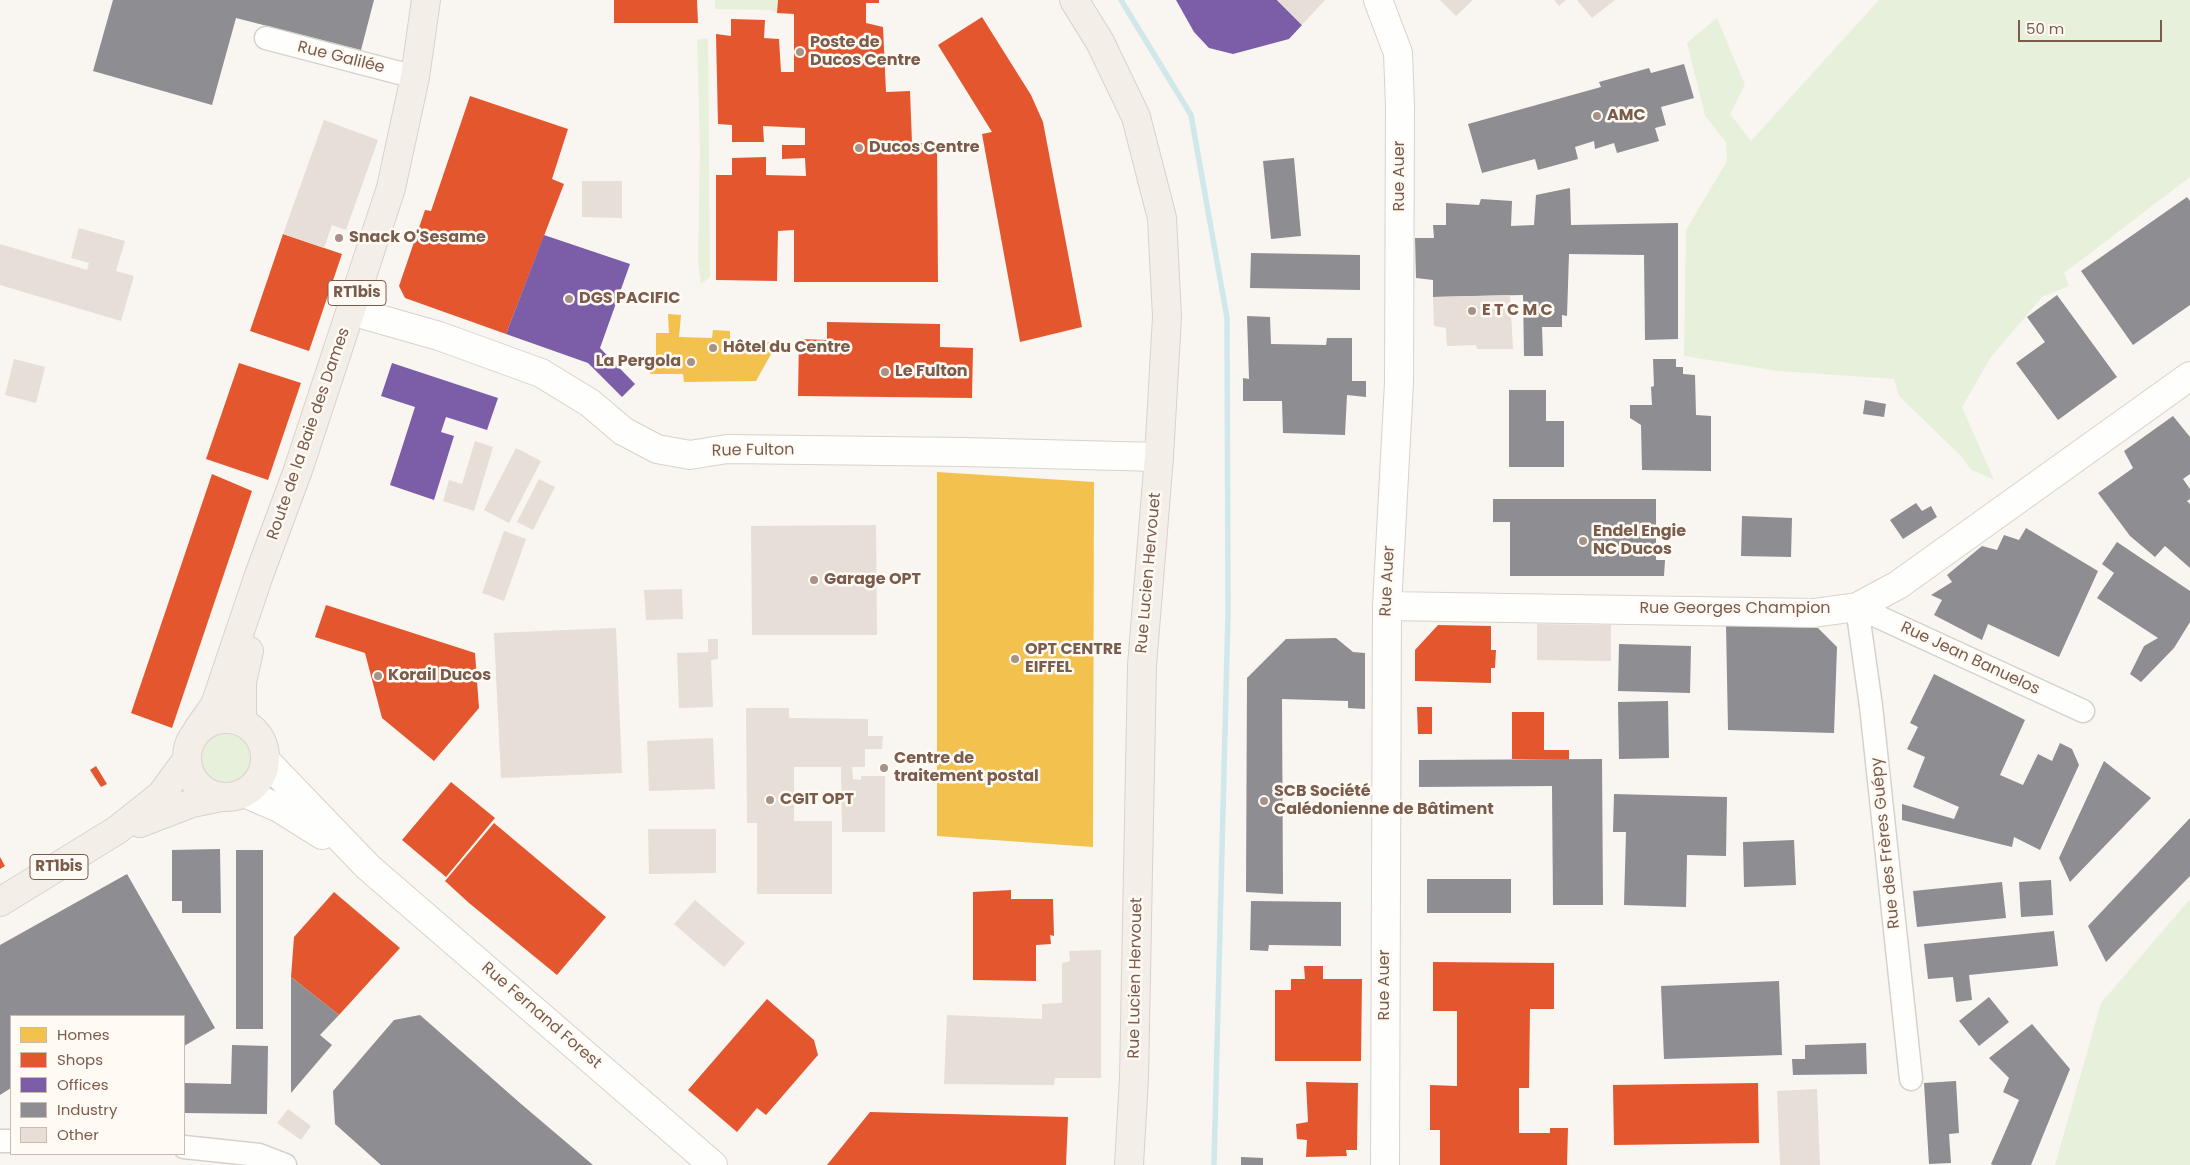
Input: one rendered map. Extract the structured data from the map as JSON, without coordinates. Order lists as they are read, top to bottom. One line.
{"streets":{"main road":["RT1bis","Route de la Baie des Dames","Rue Lucien Hervouet"],"street":["Rue Galilée","Rue Auer","Rue Fulton","Rue Georges Champion","Rue Jean Banuelos","Rue des Frères Guépy","Rue Fernand Forest"]},"crossings":[["Rue Galilée","Route de la Baie des Dames"],["Rue Auer","Rue Georges Champion"],["RT1bis","Route de la Baie des Dames"],["RT1bis","Rue Fernand Forest"],["Route de la Baie des Dames","Rue Fulton"],["Route de la Baie des Dames","Rue Fernand Forest"],["Rue Fulton","Rue Lucien Hervouet"],["Rue Georges Champion","Rue Jean Banuelos"],["Rue Georges Champion","Rue des Frères Guépy"],["Rue Jean Banuelos","Rue des Frères Guépy"]],"places":["Poste de Ducos Centre","AMC","Ducos Centre","Snack O'Sesame","DGS PACIFIC","E T C M C","Hôtel du Centre","La Pergola","Le Fulton","Endel Engie NC Ducos","Garage OPT","OPT CENTRE EIFFEL","Korail Ducos","Centre de traitement postal","CGIT OPT","SCB Société Calédonienne de Bâtiment"],"legend":["Homes","Shops","Offices","Industry","Other"],"scale_bar":"50 m"}
